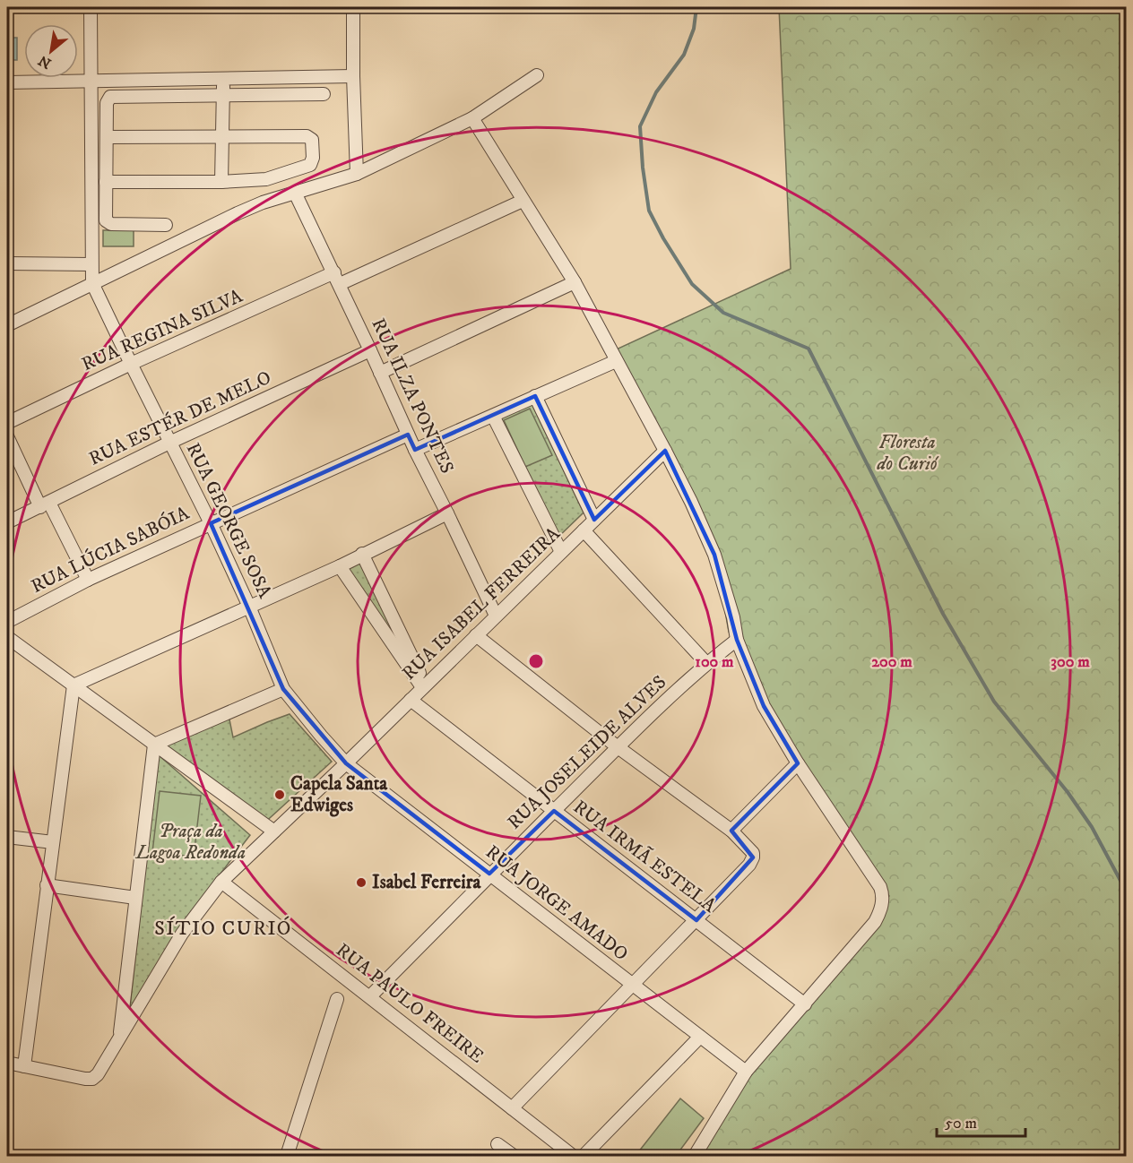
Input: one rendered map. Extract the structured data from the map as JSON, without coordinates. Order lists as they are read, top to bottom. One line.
{"streets":{"street":["RUA REGINA SILVA","RUA ILZA PONTES","RUA ESTÉR DE MELO","RUA GEORGE SOSA","RUA LÚCIA SABÓIA","RUA ISABEL FERREIRA","RUA JOSELEIDE ALVES","RUA IRMÃ ESTELA","RUA JORGE AMADO","RUA PAULO FREIRE"]},"crossings":[["RUA REGINA SILVA","RUA ILZA PONTES"],["RUA REGINA SILVA","RUA GEORGE SOSA"],["RUA ILZA PONTES","RUA ESTÉR DE MELO"],["RUA ILZA PONTES","RUA LÚCIA SABÓIA"],["RUA ILZA PONTES","RUA ISABEL FERREIRA"],["RUA ESTÉR DE MELO","RUA GEORGE SOSA"],["RUA GEORGE SOSA","RUA LÚCIA SABÓIA"],["RUA GEORGE SOSA","RUA ISABEL FERREIRA"],["RUA GEORGE SOSA","RUA JORGE AMADO"],["RUA ISABEL FERREIRA","RUA IRMÃ ESTELA"],["RUA ISABEL FERREIRA","RUA JORGE AMADO"],["RUA ISABEL FERREIRA","RUA PAULO FREIRE"],["RUA JOSELEIDE ALVES","RUA IRMÃ ESTELA"],["RUA JOSELEIDE ALVES","RUA JORGE AMADO"],["RUA JOSELEIDE ALVES","RUA PAULO FREIRE"]],"districts":["SÍTIO CURIÓ"],"parks":["Floresta do Curió","Praça da Lagoa Redonda"],"places":["Capela Santa Edwiges","Isabel Ferreira"],"scale_bar":"50 m","north":"bottom left","rings":["100 m","200 m","300 m"]}
